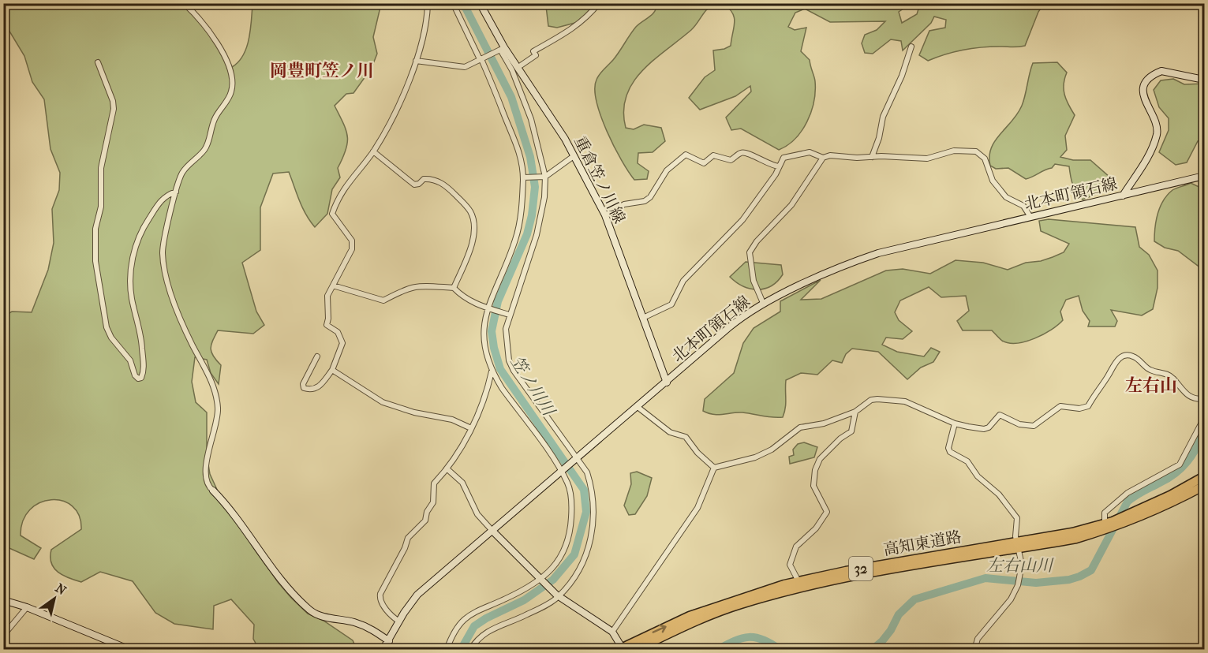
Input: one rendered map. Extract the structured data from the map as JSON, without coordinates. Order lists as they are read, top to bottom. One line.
{"streets":{"highway":["高知東道路","32"],"main road":["重倉笠ノ川線","北本町領石線"]},"crossings":[["重倉笠ノ川線","北本町領石線"]],"districts":["岡豊町笠ノ川","左右山"],"water":["笠ノ川川","左右山川"],"north":"top right"}
